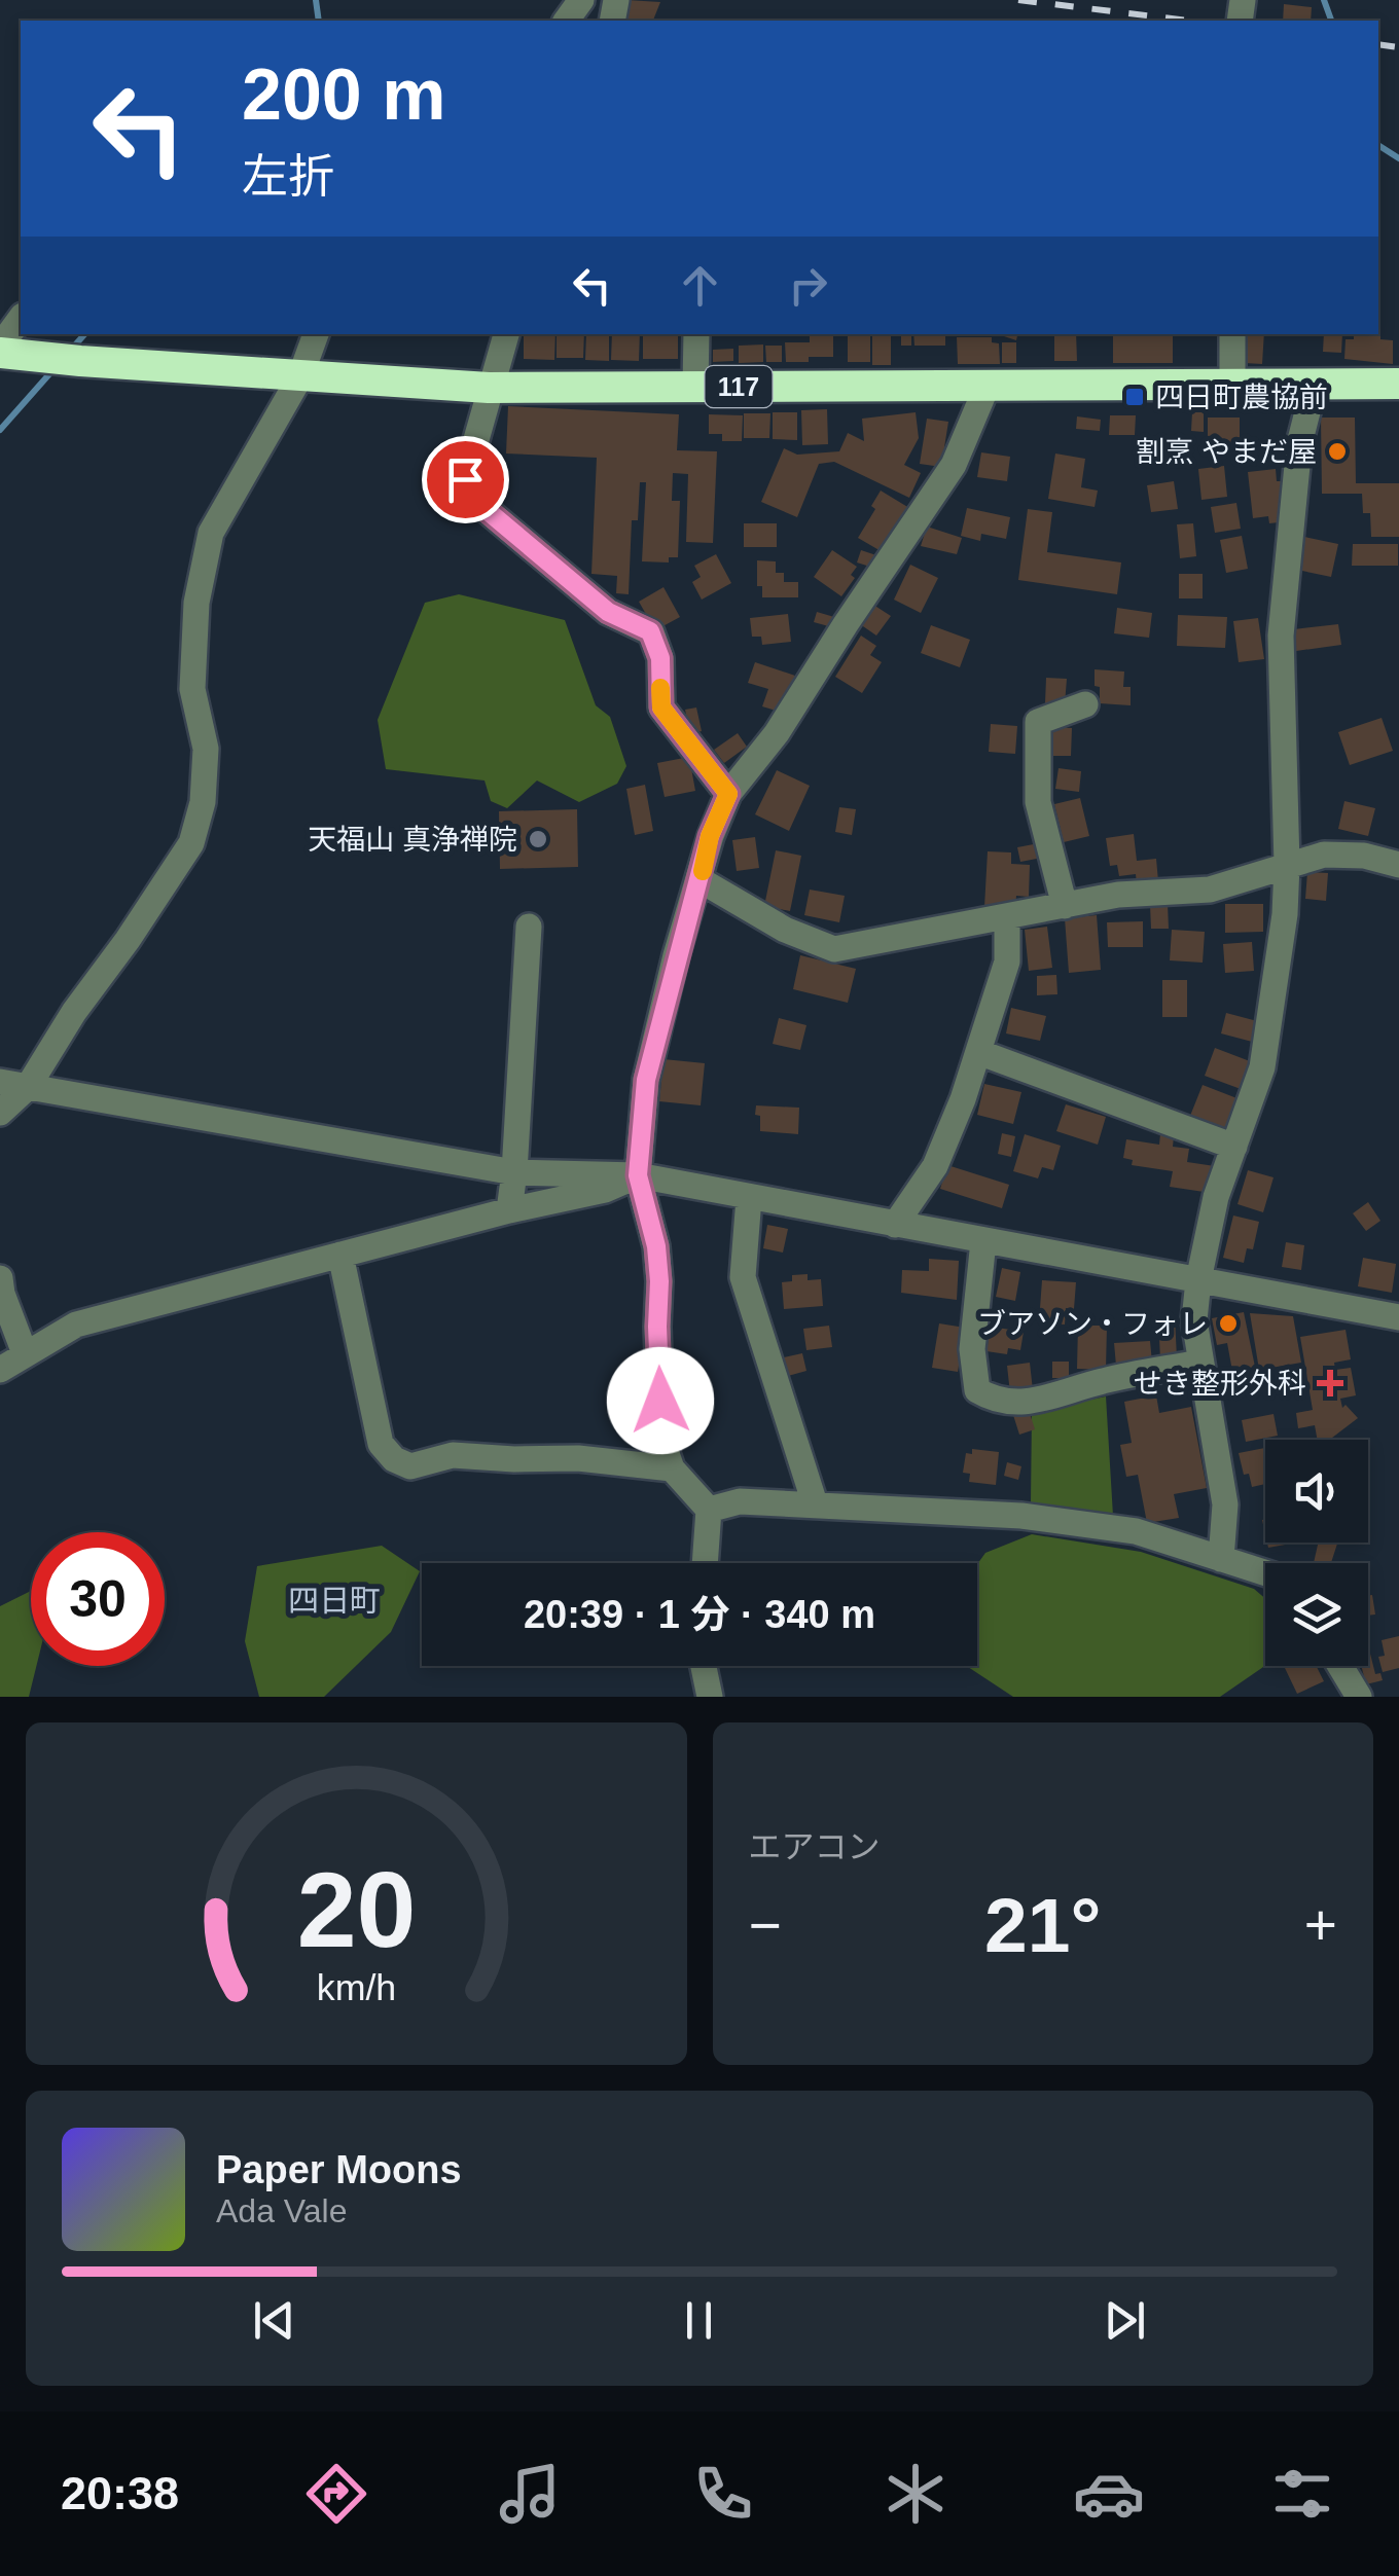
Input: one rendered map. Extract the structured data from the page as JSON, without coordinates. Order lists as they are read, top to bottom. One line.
{"streets":{"highway":["117"]},"districts":["四日町"],"places":{"transit":["四日町農協前"],"other":["割烹 やまだ屋","天福山 真浄禅院","ブアソン・フォレ"],"health":["せき整形外科"]},"page":{"turn":["200 m","左折"],"limit":"30","trip":"20:39 · 1 分 · 340 m","tile":"エアコン","heat":["−","21°","+"],"song":["Paper Moons","Ada Vale"],"tabs":"20:38","gauge":["20","km/h"]}}
